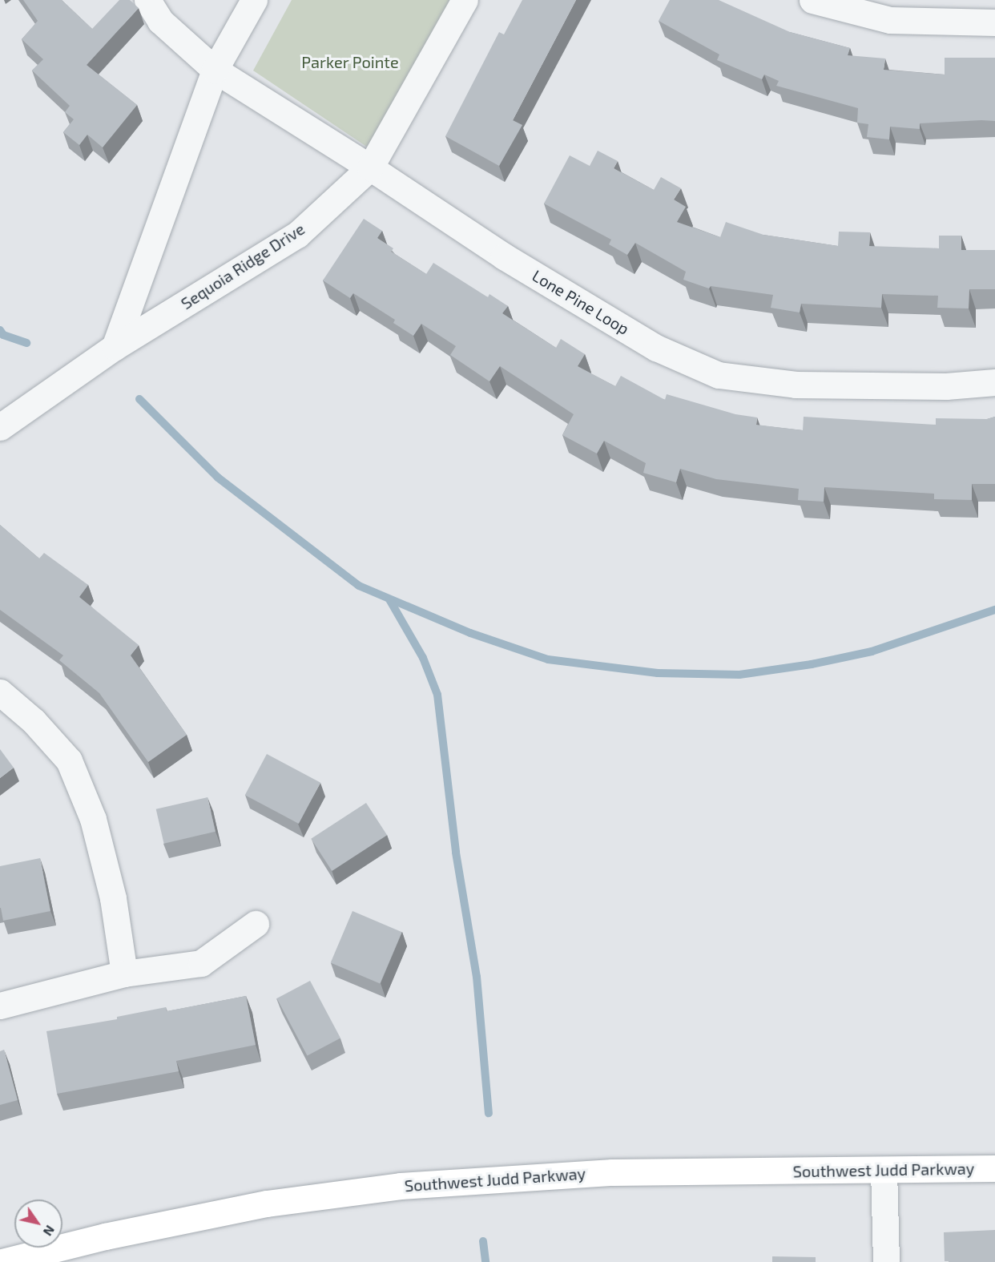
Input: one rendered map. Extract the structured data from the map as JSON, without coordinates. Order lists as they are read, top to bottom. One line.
{"streets":{"highway":["Southwest Judd Parkway"],"street":["Sequoia Ridge Drive","Lone Pine Loop"]},"crossings":[["Sequoia Ridge Drive","Lone Pine Loop"]],"parks":["Parker Pointe"],"north":"bottom right"}
